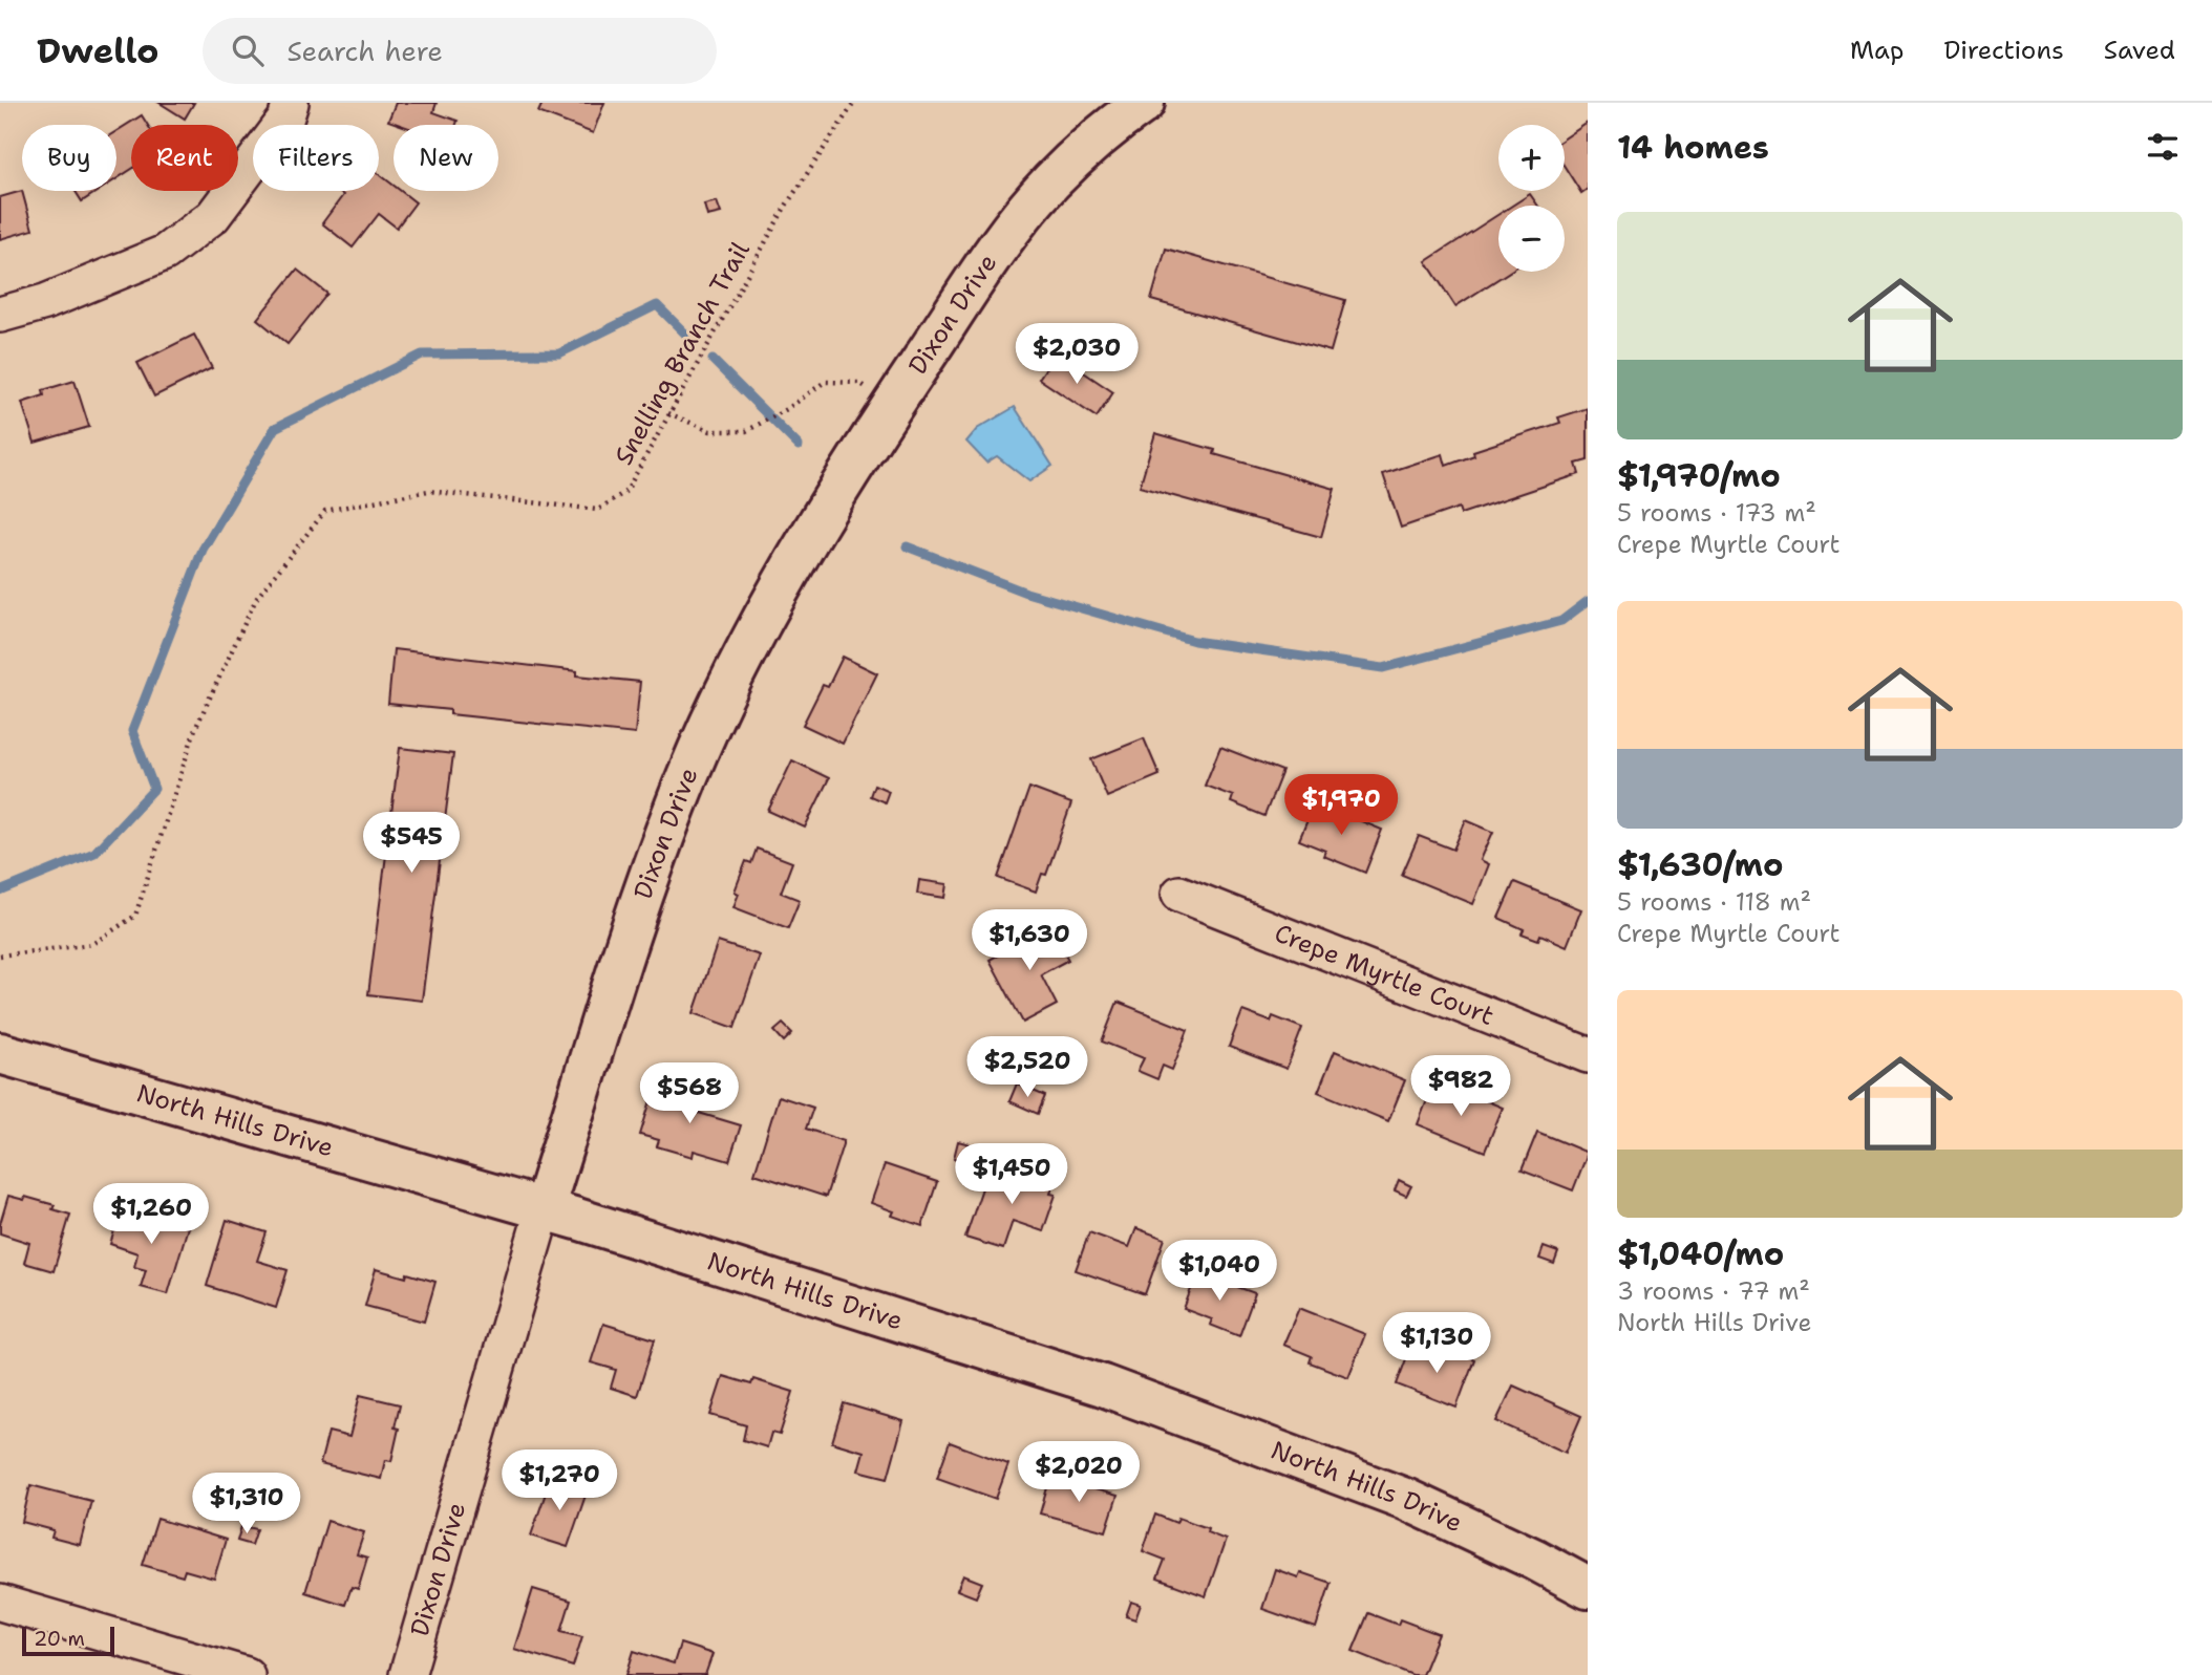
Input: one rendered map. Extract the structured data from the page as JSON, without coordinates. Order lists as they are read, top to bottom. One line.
{"streets":{"main road":["Dixon Drive","North Hills Drive"],"street":["Crepe Myrtle Court"],"path":["Snelling Branch Trail"]},"crossings":[["Dixon Drive","North Hills Drive"]],"scale_bar":"20 m","page":{"header":"Dwello","search":"Search here","nav":["Map","Directions","Saved"],"heading":"14 homes","map_buttons":["+","−"],"chip":["Buy","Rent","Filters","New"],"list":[{"name":"$1,970/mo","note":"5 rooms · 173 m² · Crepe Myrtle Court"},{"name":"$1,630/mo","note":"5 rooms · 118 m² · Crepe Myrtle Court"},{"name":"$1,040/mo","note":"3 rooms · 77 m² · North Hills Drive"}],"price":["$2,030","$1,970","$545","$1,630","$2,520","$982","$568","$1,450","$1,260","$1,040","$1,130","$2,020","$1,270","$1,310"],"scale":"20 m"}}
